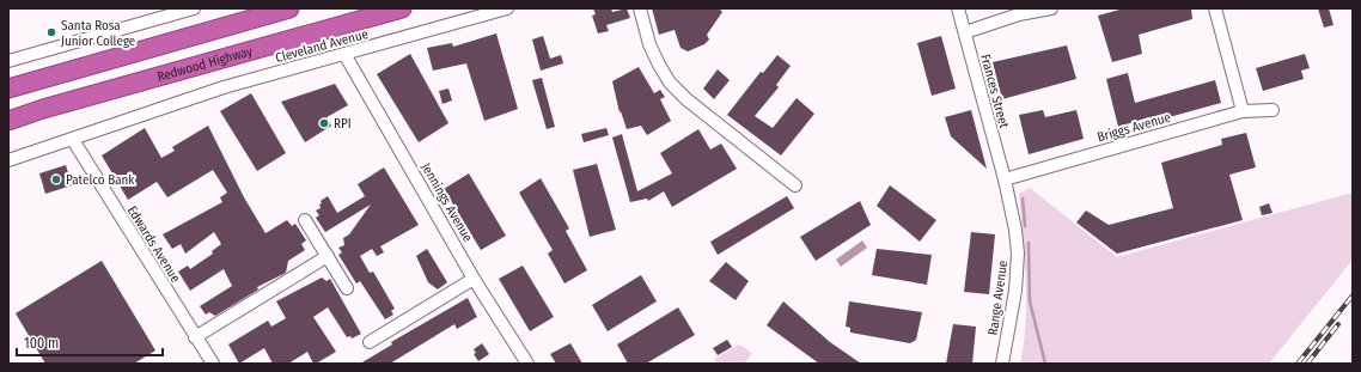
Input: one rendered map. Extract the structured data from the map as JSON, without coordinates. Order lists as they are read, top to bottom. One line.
{"streets":{"highway":["Redwood Highway"],"street":["Cleveland Avenue","Frances Street","Briggs Avenue","Jennings Avenue","Edwards Avenue","Range Avenue"]},"crossings":[["Cleveland Avenue","Jennings Avenue"],["Cleveland Avenue","Edwards Avenue"],["Frances Street","Briggs Avenue"],["Frances Street","Range Avenue"],["Briggs Avenue","Range Avenue"]],"places":["Santa Rosa Junior College","RPI","Patelco Bank"],"scale_bar":"100 m"}
